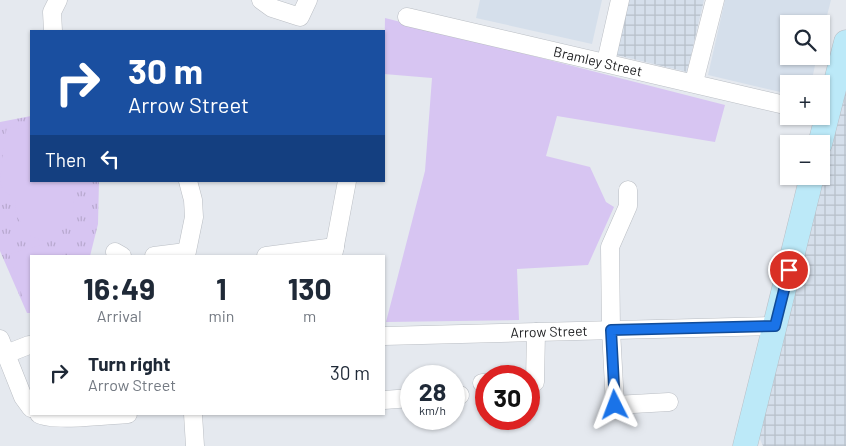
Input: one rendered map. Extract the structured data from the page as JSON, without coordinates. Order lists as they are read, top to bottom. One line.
{"streets":{"street":["Bramley Street","Arrow Street"]},"page":{"map_buttons":["+","−"],"turn":["30 m","Arrow Street"],"then":"Then","eta":["16:49","Arrival","1","min","130","m"],"list":[{"name":"Turn right","note":"Arrow Street","value":"30 m"}],"speed":"28 km/h","limit":"30"}}
